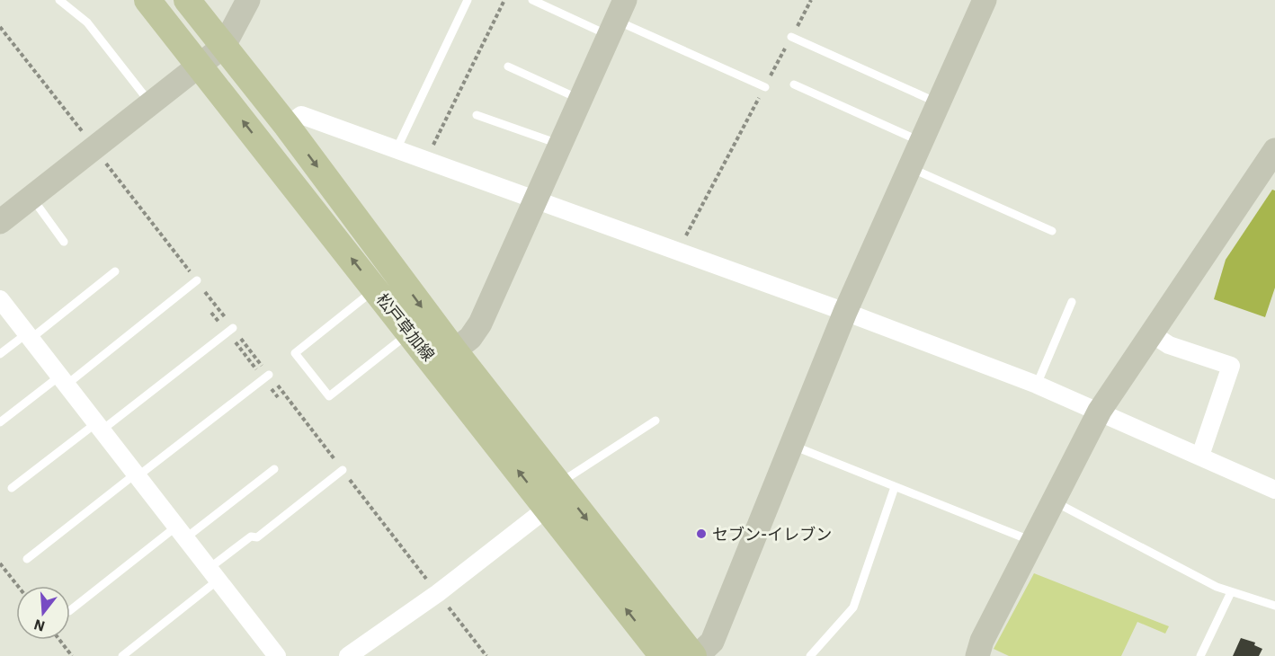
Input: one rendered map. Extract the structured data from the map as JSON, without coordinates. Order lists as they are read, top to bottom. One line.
{"streets":{"main road":["松戸草加線"]},"places":["セブン-イレブン"],"north":"bottom"}
